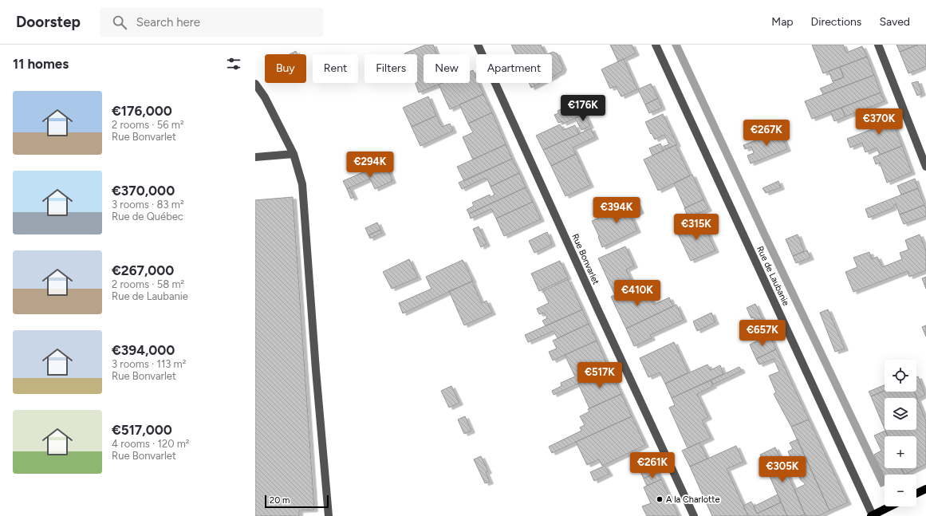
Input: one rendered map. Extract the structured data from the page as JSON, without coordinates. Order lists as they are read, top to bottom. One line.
{"streets":{"street":["Rue Bonvarlet","Rue de Laubanie"]},"places":["A la Charlotte"],"scale_bar":"20 m","page":{"header":"Doorstep","search":"Search here","nav":["Map","Directions","Saved"],"heading":"11 homes","chip":["Buy","Rent","Filters","New","Apartment"],"list":[{"name":"€176,000","note":"2 rooms · 56 m² · Rue Bonvarlet"},{"name":"€370,000","note":"3 rooms · 83 m² · Rue de Québec"},{"name":"€267,000","note":"2 rooms · 58 m² · Rue de Laubanie"},{"name":"€394,000","note":"3 rooms · 113 m² · Rue Bonvarlet"},{"name":"€517,000","note":"4 rooms · 120 m² · Rue Bonvarlet"}],"price":["€176K","€370K","€267K","€294K","€394K","€315K","€410K","€657K","€517K","€261K","€305K"],"map_buttons":["+","−"],"scale":"20 m"}}
